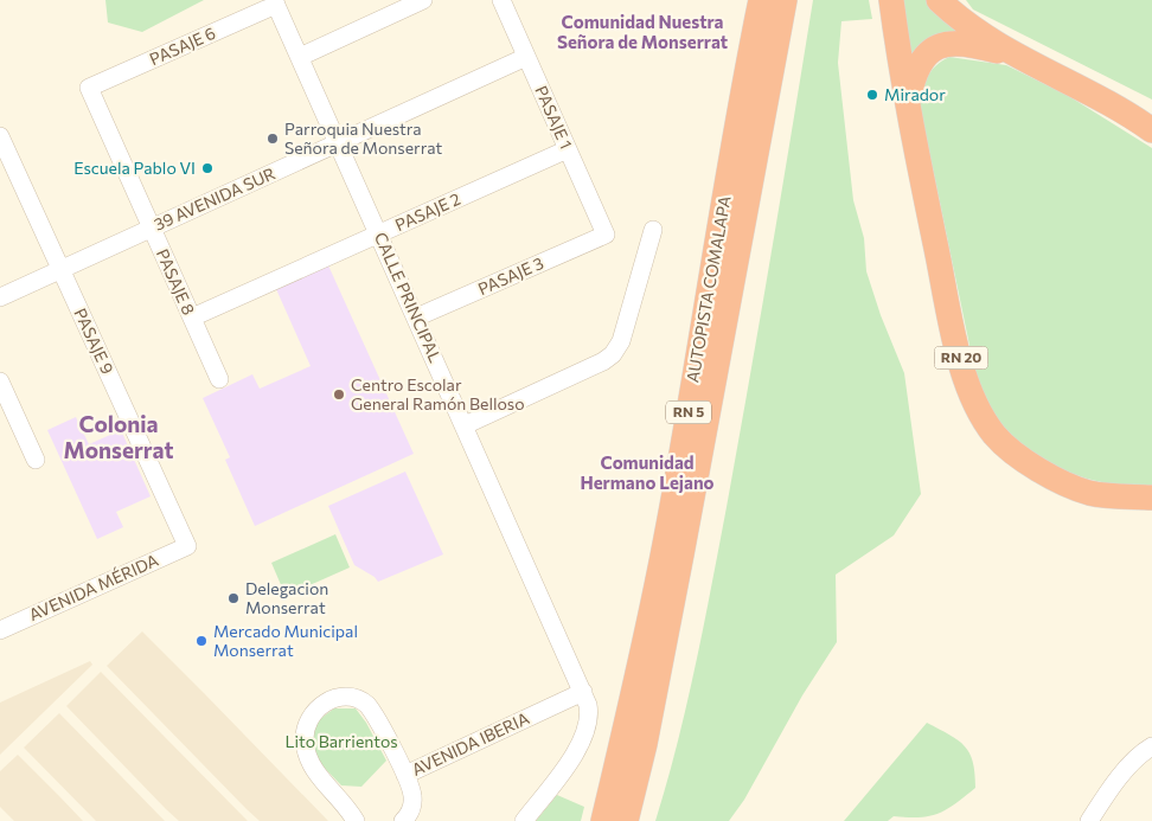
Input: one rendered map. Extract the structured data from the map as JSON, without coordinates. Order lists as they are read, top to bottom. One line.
{"streets":{"highway":["AUTOPISTA COMALAPA","RN 20","RN 5"],"street":["PASAJE 6","PASAJE 1","39 AVENIDA SUR","PASAJE 2","PASAJE 3","PASAJE 8","CALLE PRINCIPAL","PASAJE 9","AVENIDA MÉRIDA","AVENIDA IBERIA"]},"crossings":[["PASAJE 6","PASAJE 8"],["PASAJE 6","CALLE PRINCIPAL"],["PASAJE 1","39 AVENIDA SUR"],["PASAJE 1","PASAJE 2"],["PASAJE 1","PASAJE 3"],["39 AVENIDA SUR","PASAJE 8"],["39 AVENIDA SUR","CALLE PRINCIPAL"],["39 AVENIDA SUR","PASAJE 9"],["PASAJE 2","PASAJE 8"],["PASAJE 2","CALLE PRINCIPAL"],["PASAJE 3","CALLE PRINCIPAL"],["CALLE PRINCIPAL","AVENIDA IBERIA"],["PASAJE 9","AVENIDA MÉRIDA"]],"districts":["Comunidad Nuestra Señora de Monserrat","Colonia Monserrat","Comunidad Hermano Lejano"],"parks":["Lito Barrientos"],"places":["Mirador","Parroquia Nuestra Señora de Monserrat","Escuela Pablo VI","Centro Escolar General Ramón Belloso","Delegacion Monserrat","Mercado Municipal Monserrat"]}
